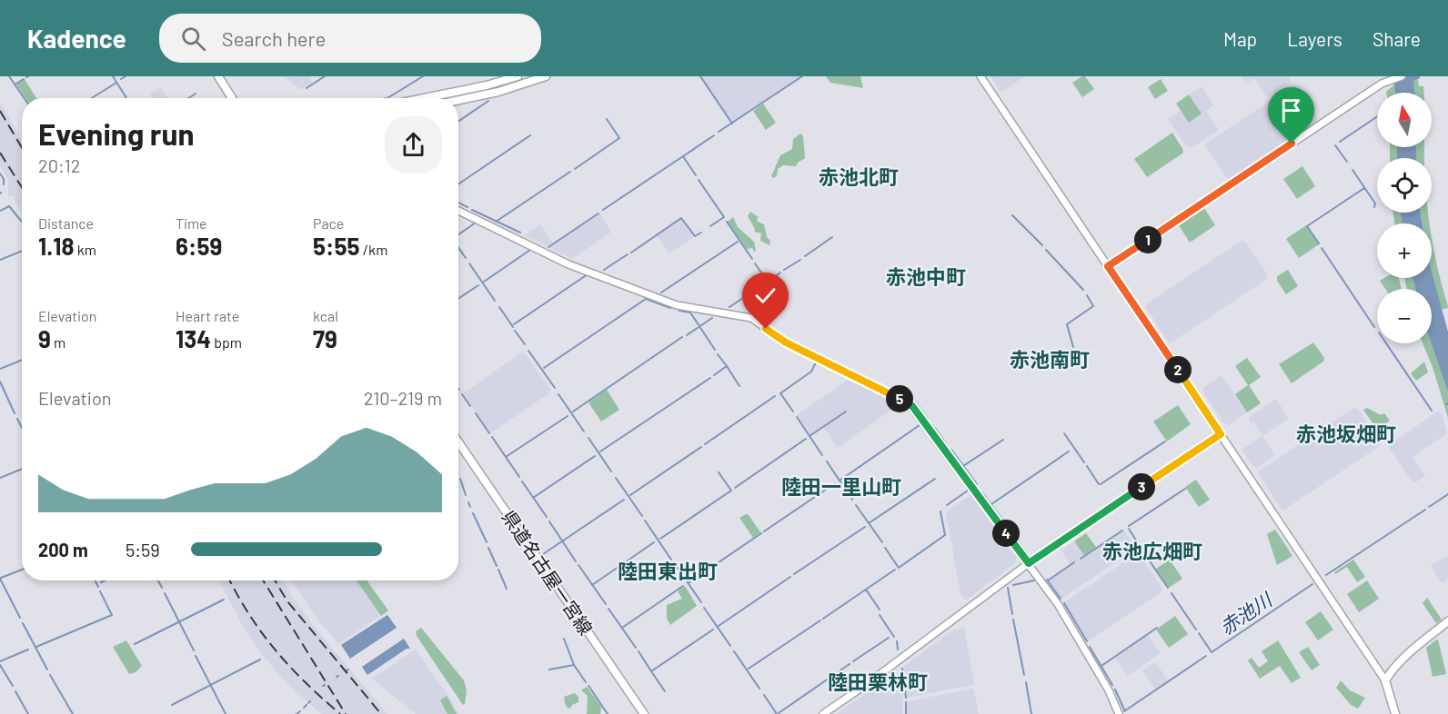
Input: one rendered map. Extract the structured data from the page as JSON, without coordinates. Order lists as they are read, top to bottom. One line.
{"streets":{"main road":["県道名古屋一宮線"]},"districts":["赤池北町","赤池中町","赤池南町","赤池坂畑町","陸田一里山町","赤池広畑町","陸田東出町","陸田栗林町"],"water":["赤池川"],"north":"top","page":{"header":"Kadence","search":"Search here","nav":["Map","Layers","Share"],"map_buttons":["+","−"],"heading":["Evening run","20:12"],"stats":[["Distance","1.18 km"],["Time","6:59"],["Pace","5:55 /km"],["Elevation","9 m"],["Heart rate","134 bpm"],["kcal","79"]],"pins":["1","2","5","3","4"],"chart":["Elevation","210–219 m"],"list":[{"name":"200 m","note":"5:59"}]}}
